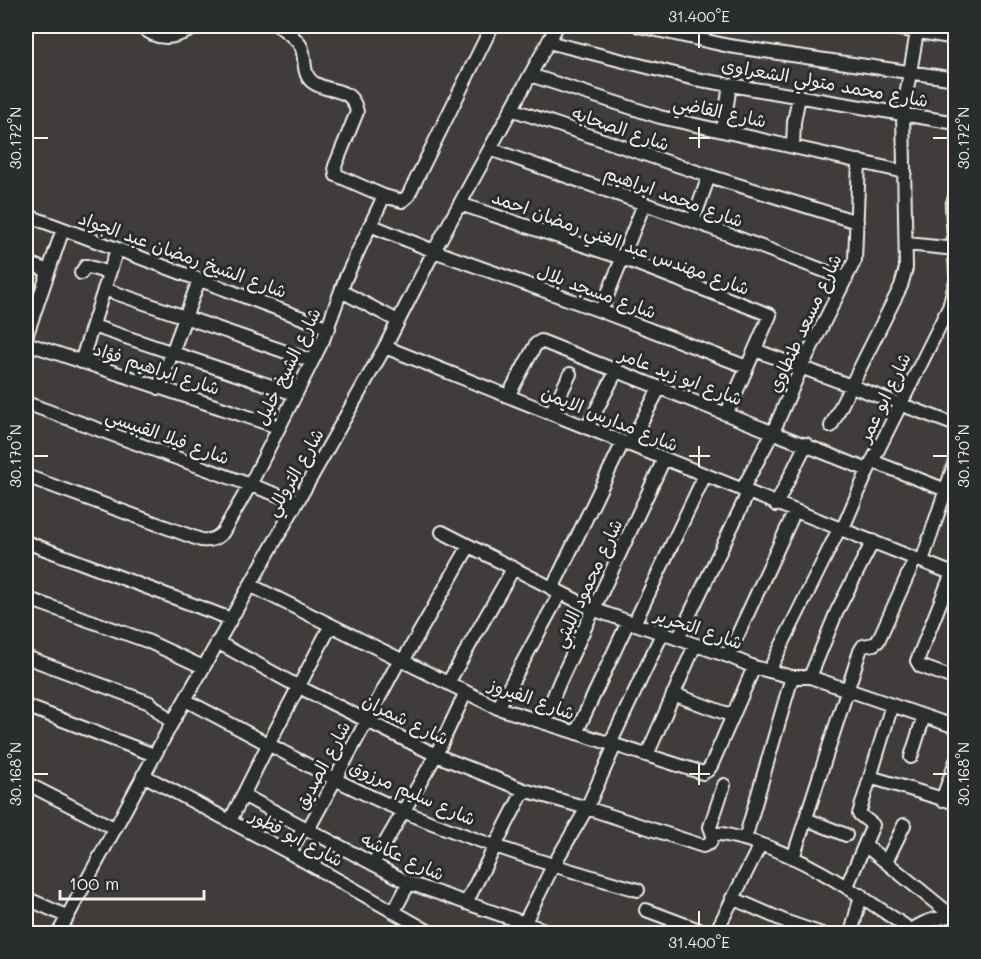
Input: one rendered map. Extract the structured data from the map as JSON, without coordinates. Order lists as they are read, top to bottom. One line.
{"streets":{"street":["شارع محمد متولي الشعراوى","شارع القاضي","شارع الصحابه","شارع محمد ابراهيم","شارع مهندس عبد الغني رمضان احمد","شارع الشيخ رمضان عبد الجواد","شارع مسجد بلال","شارع مسعد طنطاوي","شارع الشيخ خليل","شارع ابراهيم فؤاد","شارع ابو زيد عامر","شارع ابو عمر","شارع مدارس الايمن","شارع فيلا القبيسي","شارع التروللي","شارع محمود الليثي","شارع التحرير","شارع الفيروز","شارع شمران","شارع الصديق","شارع سليم مرزوق","شارع ابو قطور","شارع عكاشه"]},"crossings":[["شارع محمد متولي الشعراوى","شارع التروللي"],["شارع القاضي","شارع مسعد طنطاوي"],["شارع القاضي","شارع التروللي"],["شارع الصحابه","شارع مسعد طنطاوي"],["شارع الصحابه","شارع التروللي"],["شارع محمد ابراهيم","شارع مسعد طنطاوي"],["شارع محمد ابراهيم","شارع التروللي"],["شارع مهندس عبد الغني رمضان احمد","شارع التروللي"],["شارع الشيخ رمضان عبد الجواد","شارع الشيخ خليل"],["شارع مسجد بلال","شارع الشيخ خليل"],["شارع مسجد بلال","شارع التروللي"],["شارع مسعد طنطاوي","شارع ابو زيد عامر"],["شارع مسعد طنطاوي","شارع مدارس الايمن"],["شارع مسعد طنطاوي","شارع التحرير"],["شارع الشيخ خليل","شارع ابراهيم فؤاد"],["شارع الشيخ خليل","شارع فيلا القبيسي"],["شارع ابو زيد عامر","شارع ابو عمر"],["شارع ابو زيد عامر","شارع مدارس الايمن"],["شارع ابو عمر","شارع مدارس الايمن"],["شارع ابو عمر","شارع التحرير"],["شارع مدارس الايمن","شارع التروللي"],["شارع مدارس الايمن","شارع محمود الليثي"],["شارع فيلا القبيسي","شارع التروللي"],["شارع التروللي","شارع الفيروز"],["شارع التروللي","شارع شمران"],["شارع التروللي","شارع سليم مرزوق"],["شارع التروللي","شارع ابو قطور"],["شارع محمود الليثي","شارع التحرير"],["شارع محمود الليثي","شارع الفيروز"],["شارع التحرير","شارع الفيروز"],["شارع التحرير","شارع الصديق"],["شارع الفيروز","شارع الصديق"],["شارع شمران","شارع الصديق"],["شارع الصديق","شارع سليم مرزوق"],["شارع الصديق","شارع ابو قطور"],["شارع الصديق","شارع عكاشه"]],"scale_bar":"100 m","coordinates":["31.400°E","30.172°N","30.170°N","30.168°N"]}
